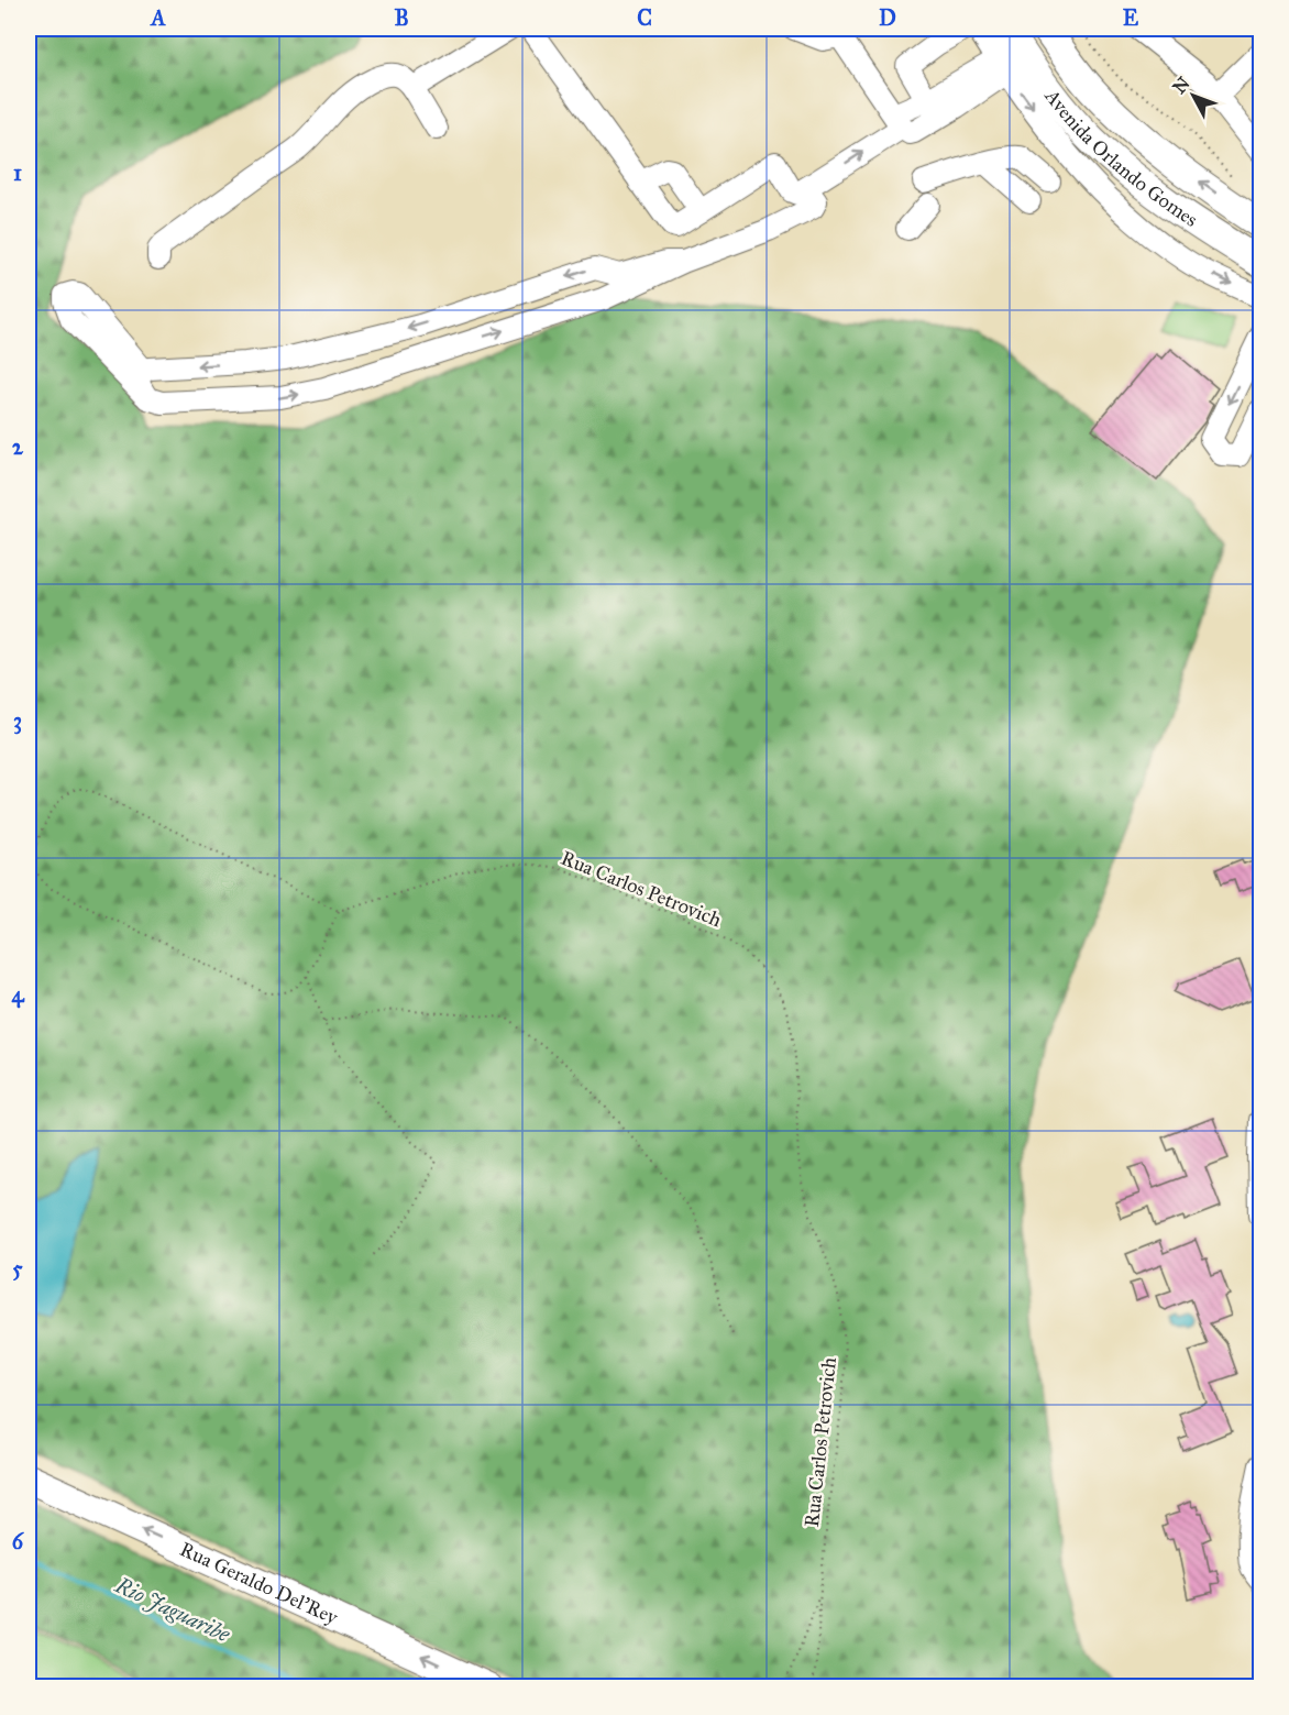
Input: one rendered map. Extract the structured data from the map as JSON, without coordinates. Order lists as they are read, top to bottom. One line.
{"streets":{"main road":["Avenida Orlando Gomes","Rua Geraldo Del'Rey"],"path":["Rua Carlos Petrovich"]},"one_way":["Rua Geraldo Del'Rey"],"water":["Rio Jaguaribe"],"north":"top left","grid":{"columns":["A","B","C","D","E"],"rows":["1","2","3","4","5","6"]}}
